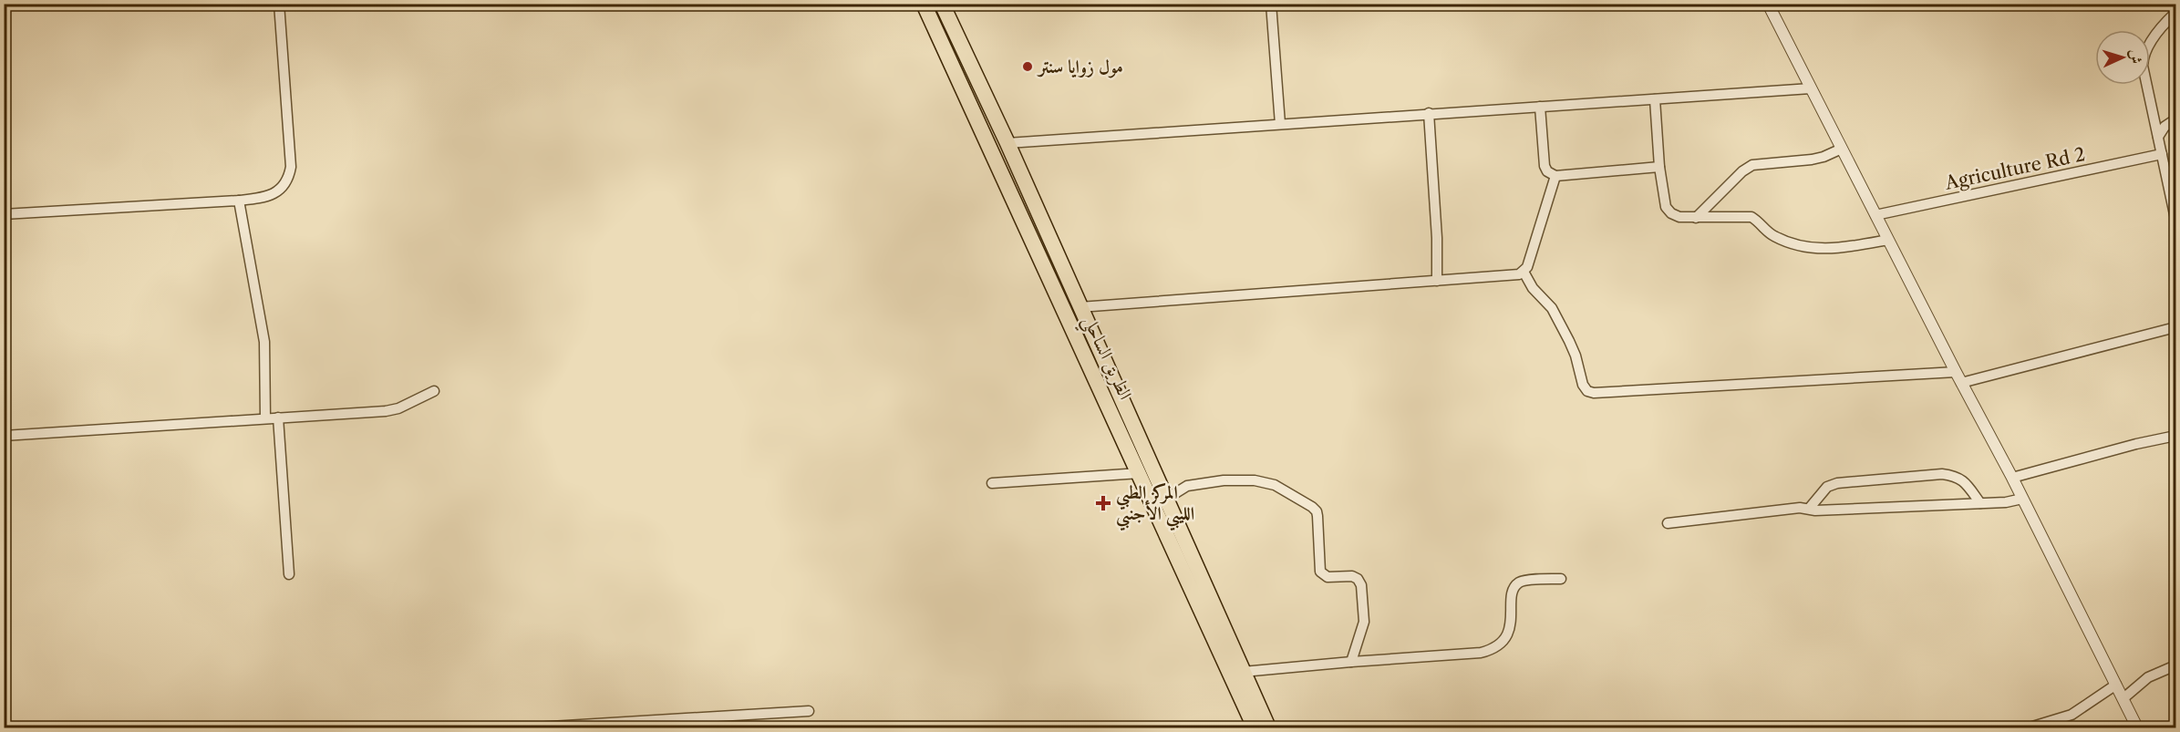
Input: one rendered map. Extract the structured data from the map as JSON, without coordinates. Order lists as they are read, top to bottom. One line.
{"streets":{"highway":["الطريق الساحلي"],"street":["Agriculture Rd 2"]},"places":{"other":["مول زوايا سنتر"],"health":["المركز الطبي الليبي الأجنبي"]},"north":"right"}
